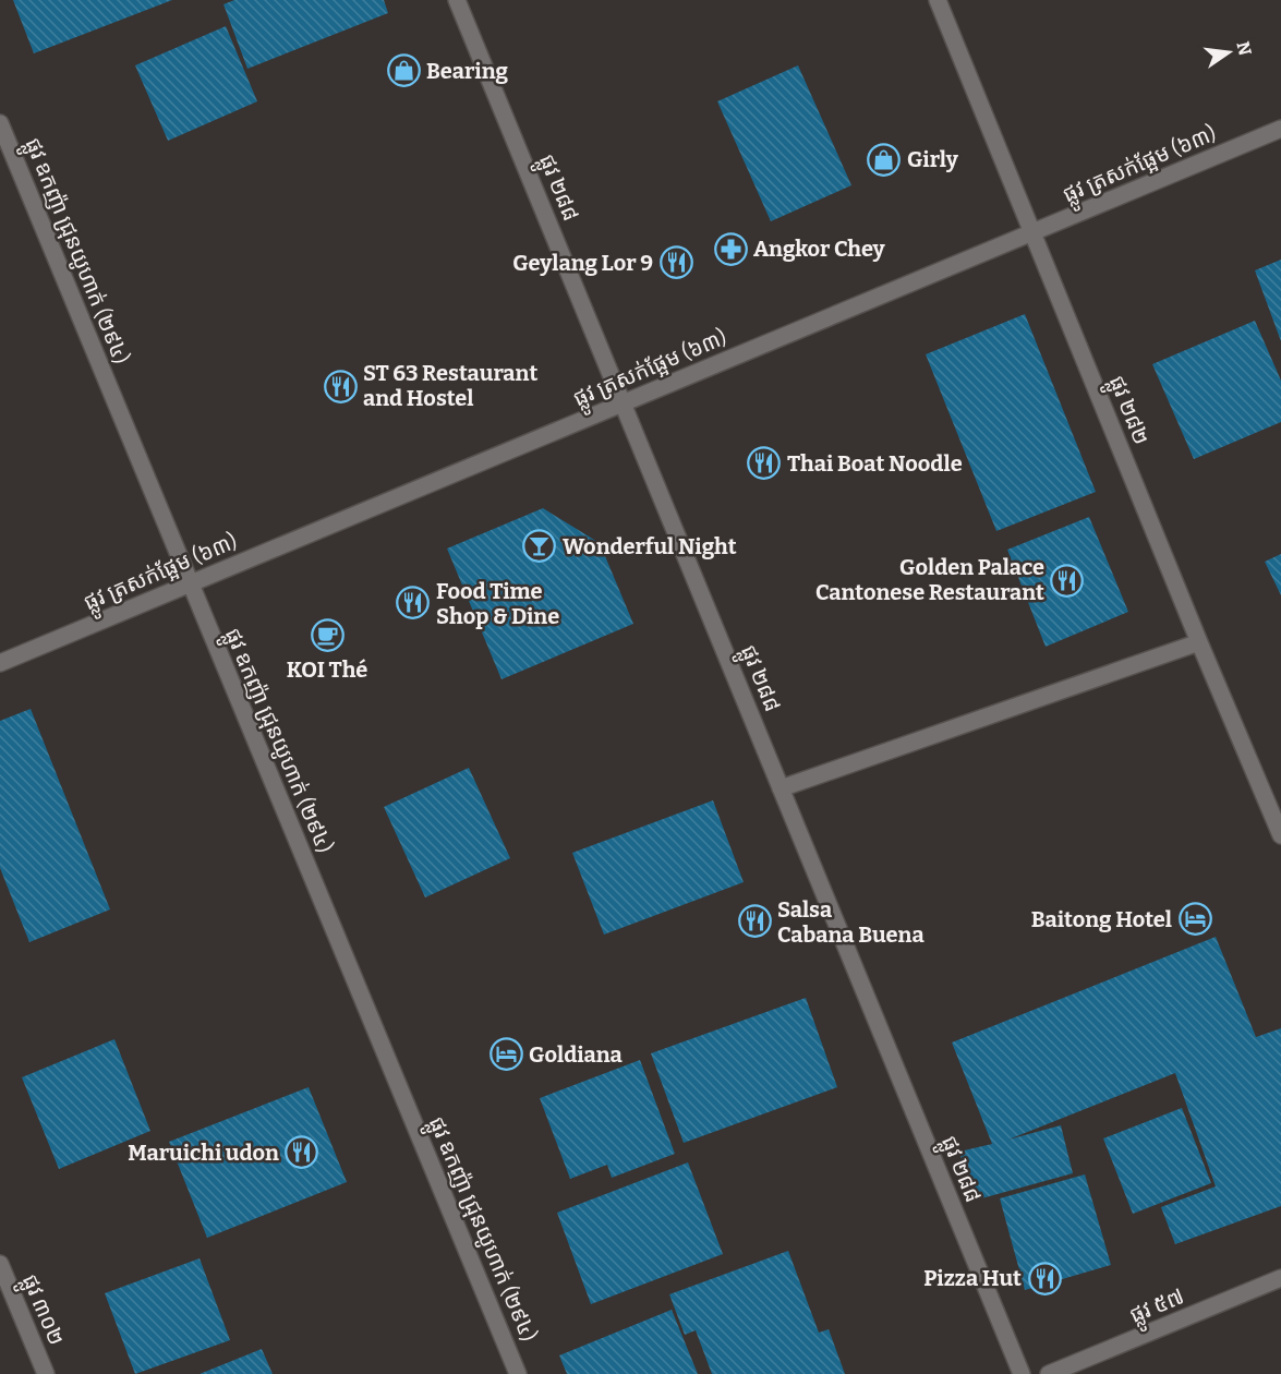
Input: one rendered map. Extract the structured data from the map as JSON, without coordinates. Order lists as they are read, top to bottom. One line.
{"streets":{"street":["ផ្លូវ ត្រសក់ផ្អែម (៦៣)","ផ្លូវ ២៨៨","ផ្លូវ ឧកញ៉ា ជ្រុនយូហាក់ (២៩៤)","ផ្លូវ ២៨២","ផ្លូវ ៥៧","ផ្លូវ ៣០២"]},"crossings":[["ផ្លូវ ត្រសក់ផ្អែម (៦៣)","ផ្លូវ ២៨៨"],["ផ្លូវ ត្រសក់ផ្អែម (៦៣)","ផ្លូវ ឧកញ៉ា ជ្រុនយូហាក់ (២៩៤)"],["ផ្លូវ ត្រសក់ផ្អែម (៦៣)","ផ្លូវ ២៨២"]],"places":{"shop":["Bearing","Girly"],"pharmacy":["Angkor Chey"],"restaurant":["Geylang Lor 9","ST 63 Restaurant and Hostel","Thai Boat Noodle","Golden Palace Cantonese Restaurant","Food Time Shop & Dine","Salsa Cabana Buena","Maruichi udon","Pizza Hut"],"bar":["Wonderful Night"],"cafe":["KOI Thé"],"hotel":["Baitong Hotel","Goldiana"]},"north":"right"}
